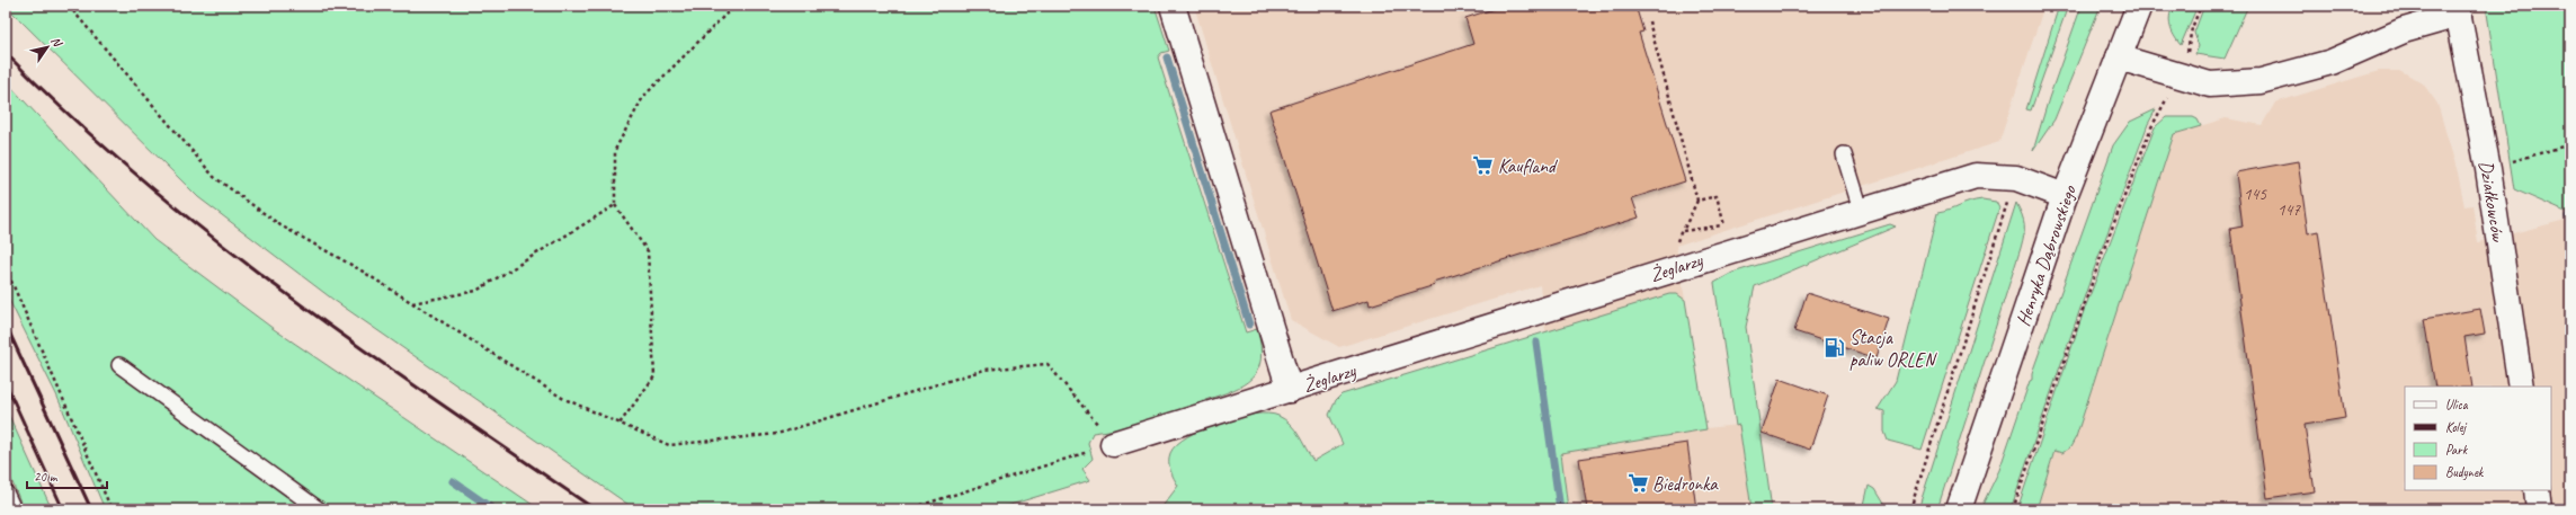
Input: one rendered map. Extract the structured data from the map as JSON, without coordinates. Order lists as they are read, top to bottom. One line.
{"streets":{"street":["Działkowców","Henryka Dąbrowskiego","Żeglarzy"]},"crossings":[["Działkowców","Henryka Dąbrowskiego"],["Henryka Dąbrowskiego","Żeglarzy"]],"places":{"supermarket":["Kaufland","Biedronka"],"fuel station":["Stacja paliw ORLEN"]},"house_numbers":["145","147"],"legend":["Ulica","Kolej","Park","Budynek"],"scale_bar":"20 m","north":"top right"}
